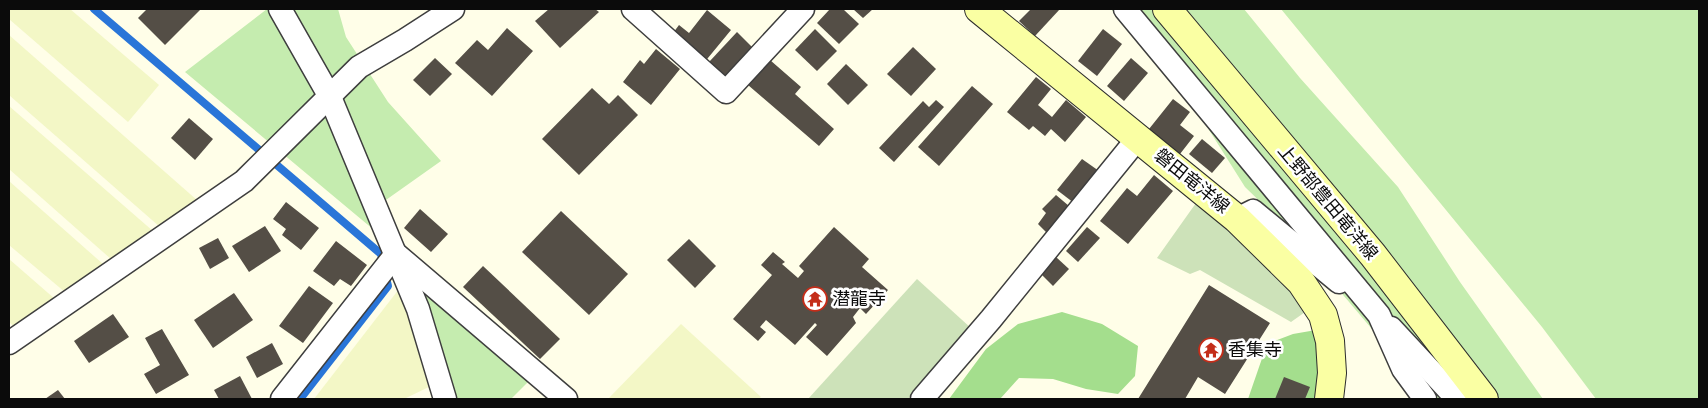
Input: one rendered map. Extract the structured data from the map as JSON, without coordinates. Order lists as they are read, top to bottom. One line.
{"streets":{"main road":["磐田竜洋線","上野部豊田竜洋線"]},"places":{"temple":["潜龍寺","香集寺"]}}
